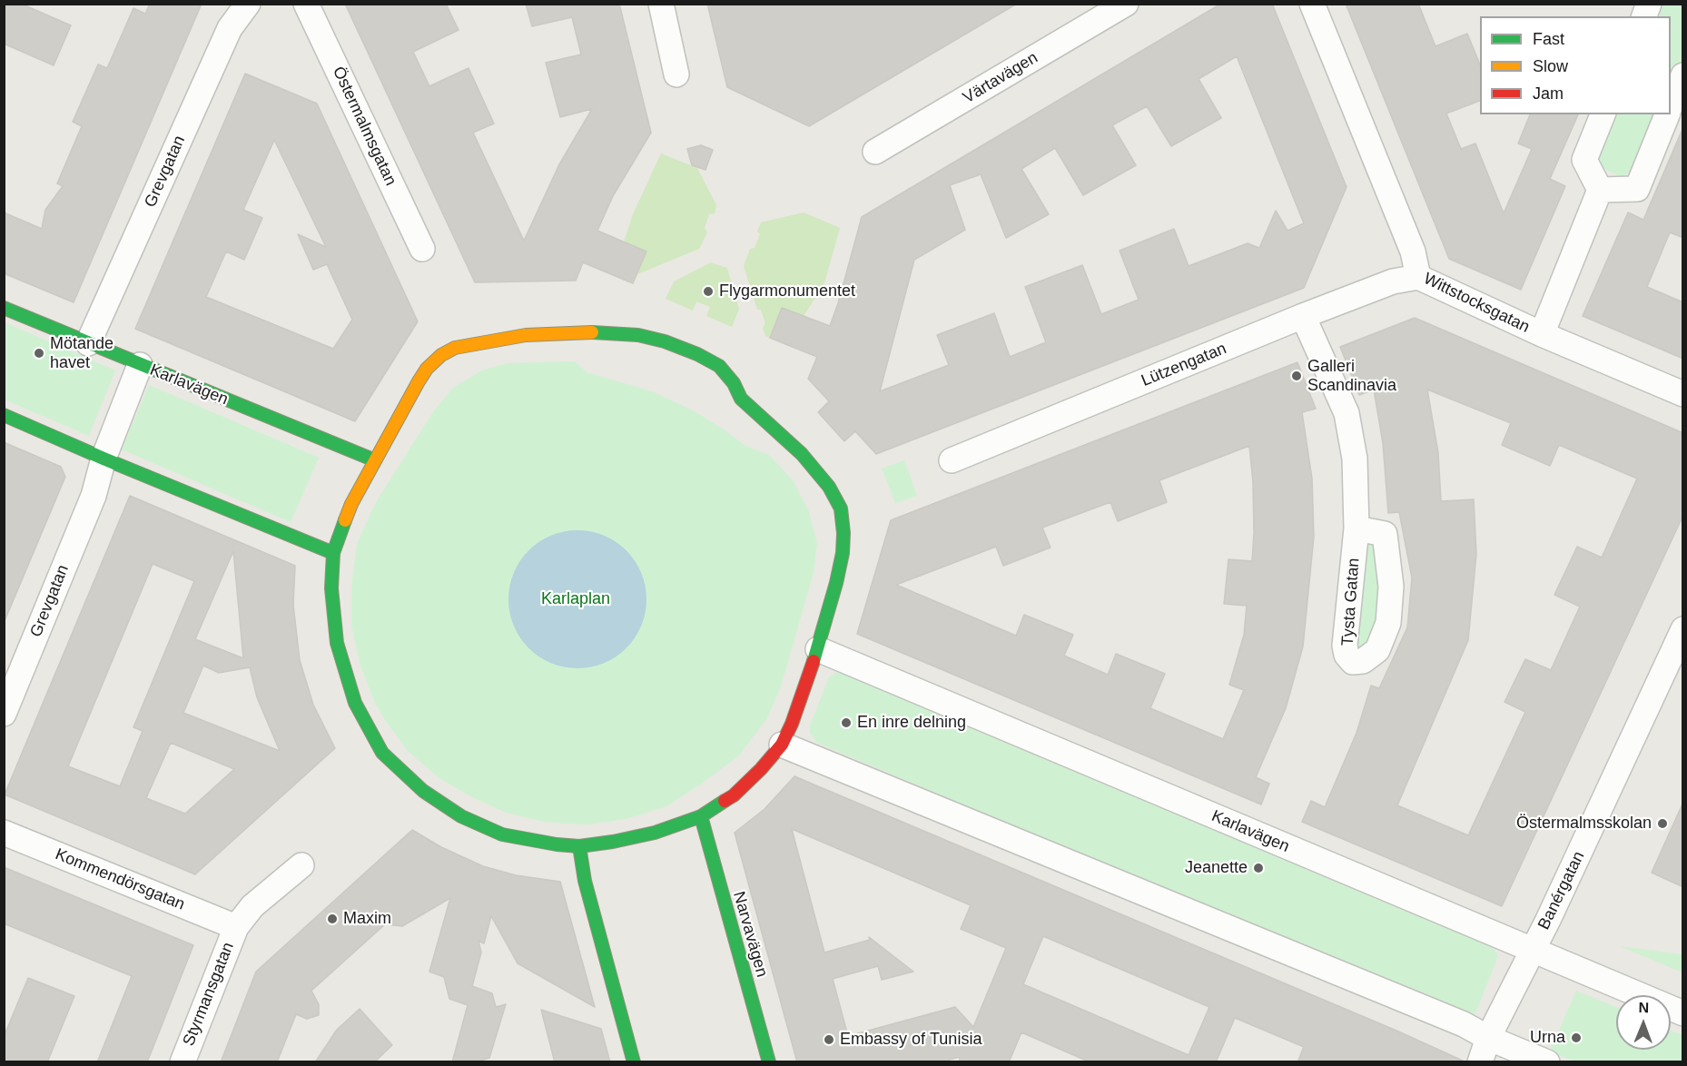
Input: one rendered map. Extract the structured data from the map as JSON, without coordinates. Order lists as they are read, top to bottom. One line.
{"streets":{"street":["Värtavägen","Östermalmsgatan","Grevgatan","Wittstocksgatan","Lützengatan","Karlavägen","Tysta Gatan","Kommendörsgatan","Banérgatan","Narvavägen","Styrmansgatan"]},"crossings":[["Grevgatan","Karlavägen"],["Wittstocksgatan","Lützengatan"],["Lützengatan","Tysta Gatan"],["Karlavägen","Banérgatan"],["Kommendörsgatan","Styrmansgatan"]],"parks":["Karlaplan"],"places":["Flygarmonumentet","Mötande havet","Galleri Scandinavia","En inre delning","Östermalmsskolan","Jeanette","Maxim","Urna","Embassy of Tunisia"],"legend":["Fast","Slow","Jam"],"north":"top"}
